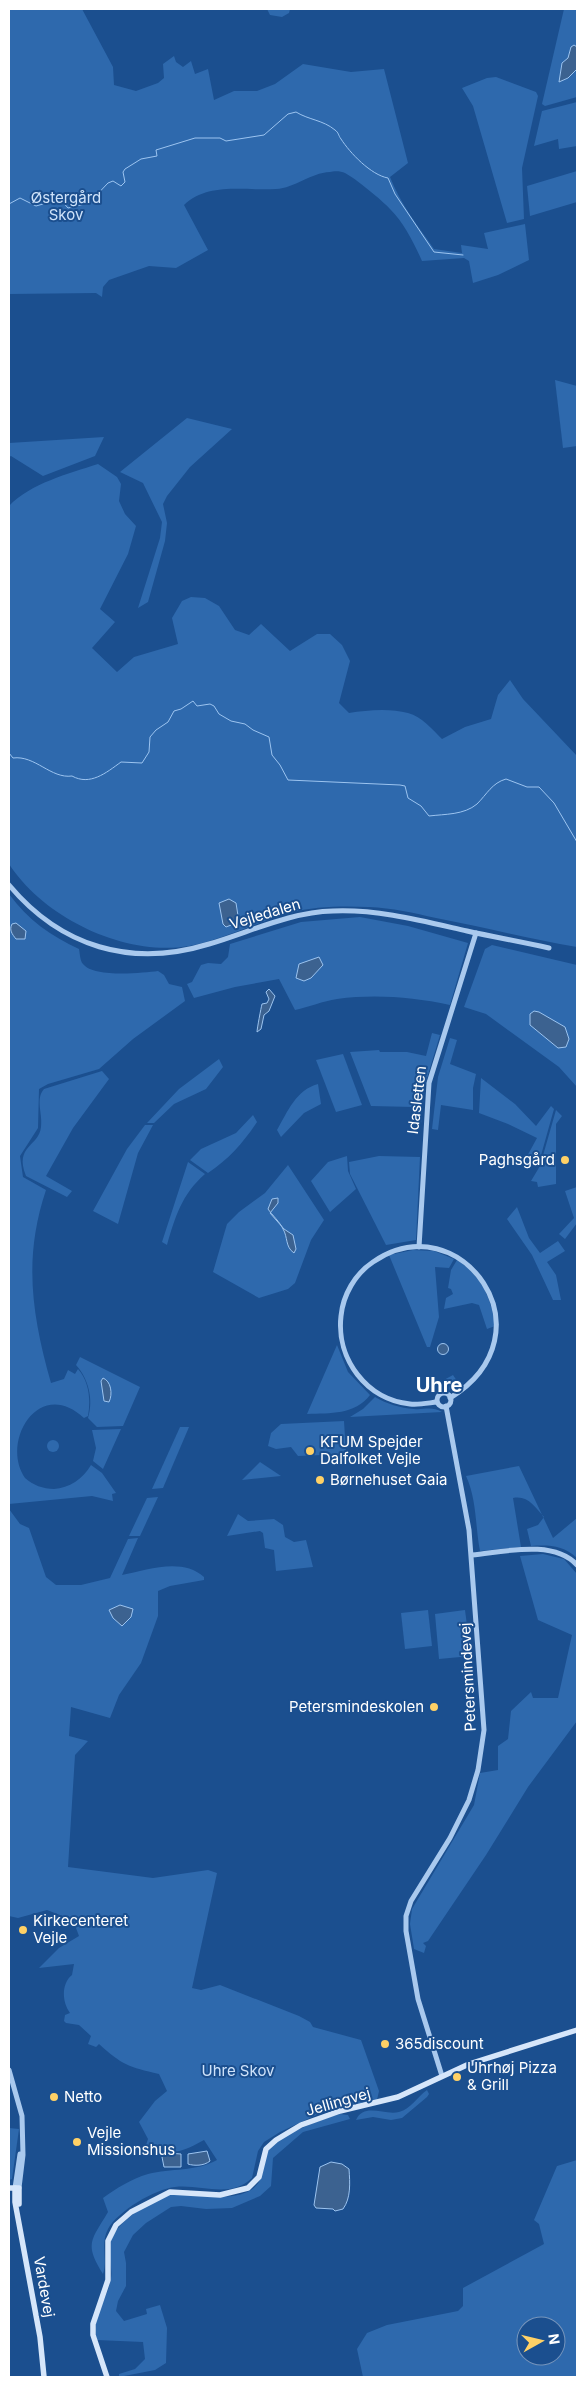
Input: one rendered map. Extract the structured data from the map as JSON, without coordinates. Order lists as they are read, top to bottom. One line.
{"streets":{"main road":["Jellingvej","Vardevej"],"street":["Vejledalen","Idasletten","Petersmindevej"]},"crossings":[["Vejledalen","Idasletten"],["Petersmindevej","Jellingvej"]],"districts":["Uhre"],"parks":["Østergård Skov","Uhre Skov"],"places":["Paghsgård","KFUM Spejder Dalfolket Vejle","Børnehuset Gaia","Petersmindeskolen","Kirkecenteret Vejle","365discount","Uhrhøj Pizza & Grill","Netto","Vejle Missionshus"],"north":"right"}
